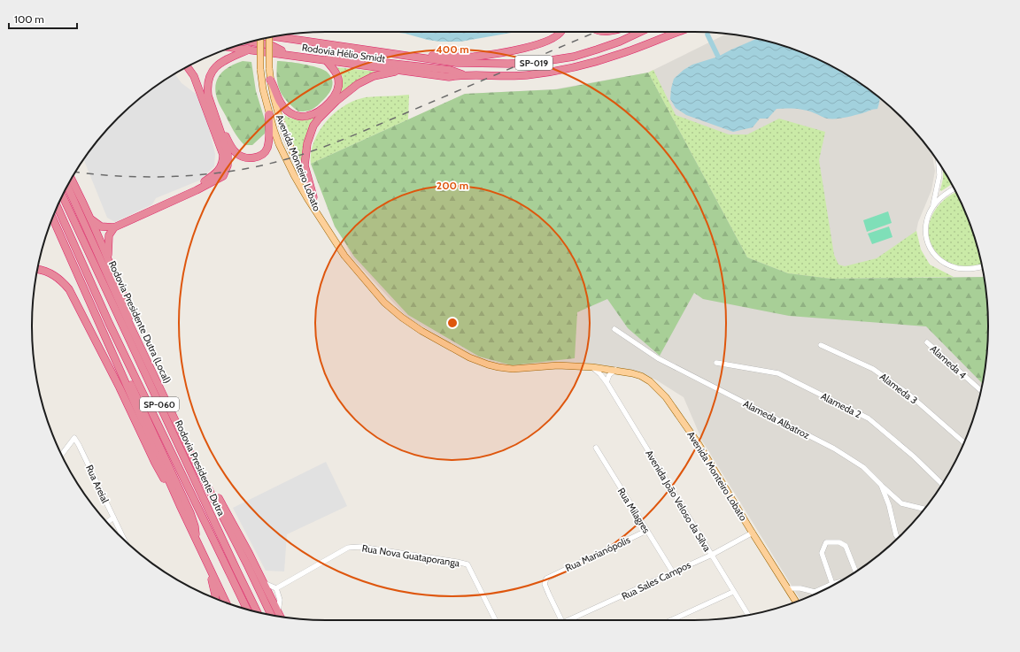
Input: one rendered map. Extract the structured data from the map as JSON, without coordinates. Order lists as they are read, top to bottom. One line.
{"streets":{"highway":["Rodovia Hélio Smidt","SP-019","Rodovia Presidente Dutra (Local)","SP-060","Rodovia Presidente Dutra"],"main road":["Avenida Monteiro Lobato"],"street":["Alameda 4","Alameda 3","Alameda 2","Alameda Albatroz","Rua Areial","Avenida João Veloso da Silva","Rua Milagres","Rua Marianópolis","Rua Nova Guataporanga","Rua Sales Campos"]},"crossings":[["Avenida Monteiro Lobato","Rua Sales Campos"],["Avenida João Veloso da Silva","Rua Sales Campos"],["Rua Milagres","Rua Marianópolis"],["Rua Milagres","Rua Sales Campos"]],"scale_bar":"100 m","rings":["400 m","200 m"]}
